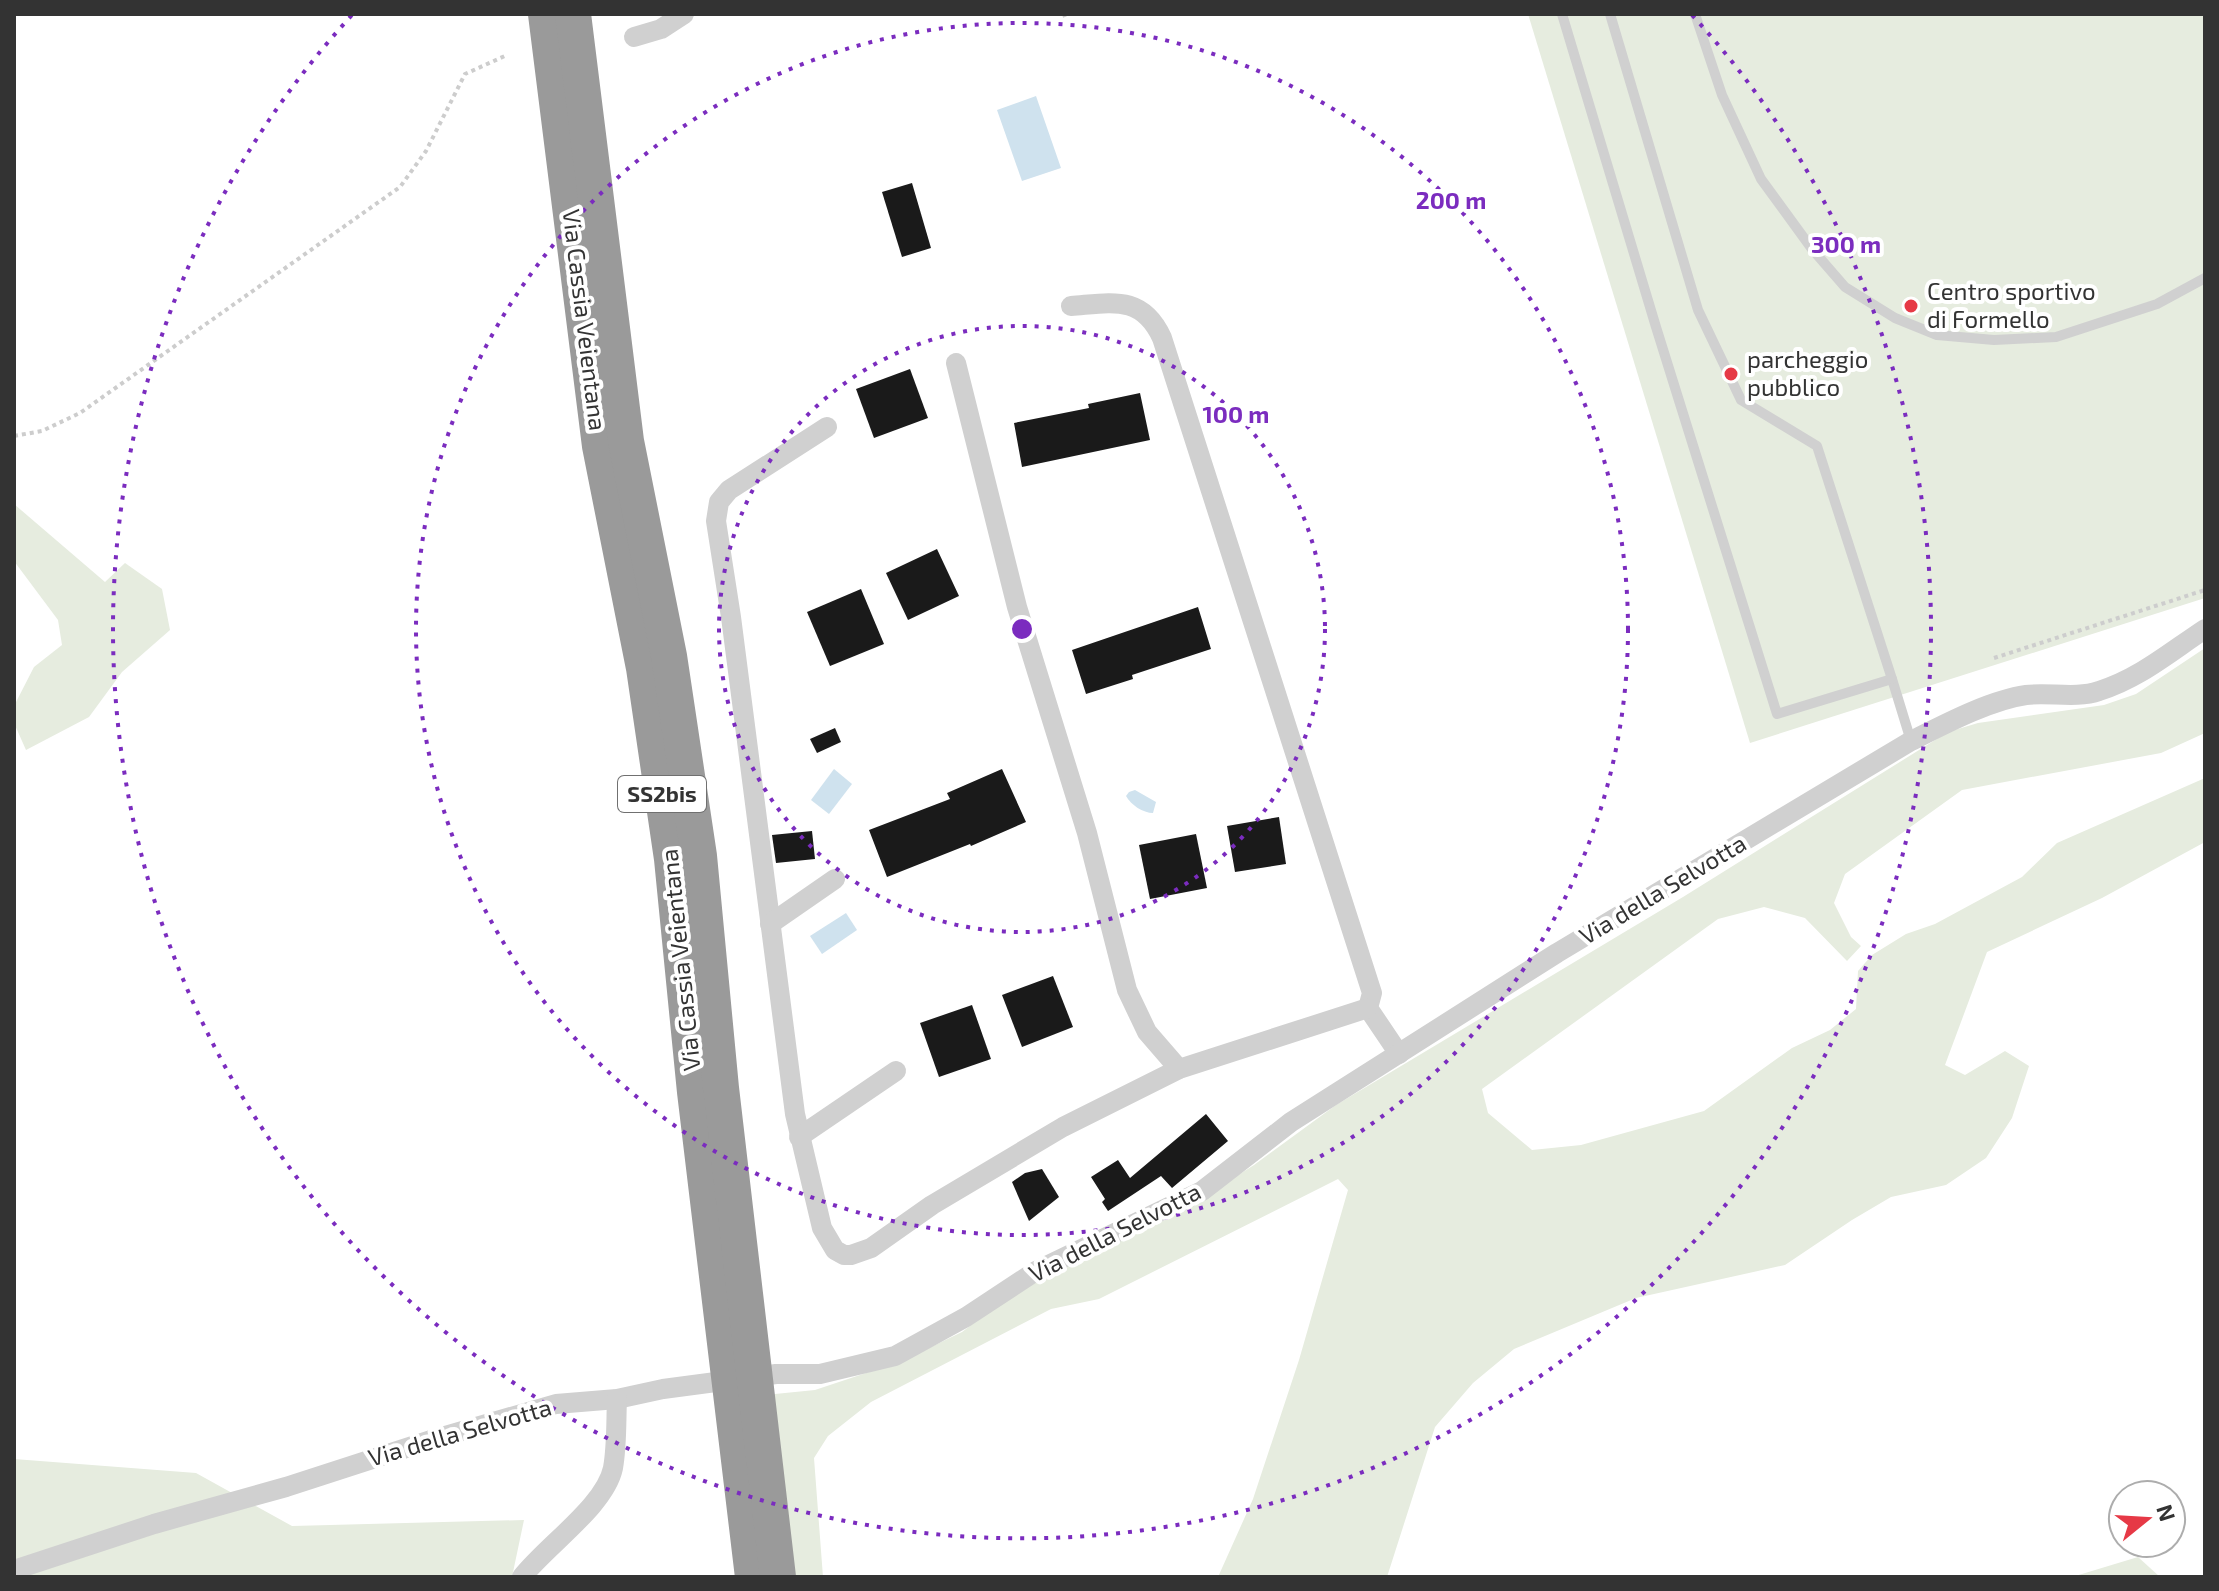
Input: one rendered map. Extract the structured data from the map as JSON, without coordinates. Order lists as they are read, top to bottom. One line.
{"streets":{"highway":["Via Cassia Veientana","SS2bis"],"street":["Via della Selvotta"]},"places":["Centro sportivo di Formello","parcheggio pubblico"],"north":"right","rings":["200 m","300 m","100 m"]}
